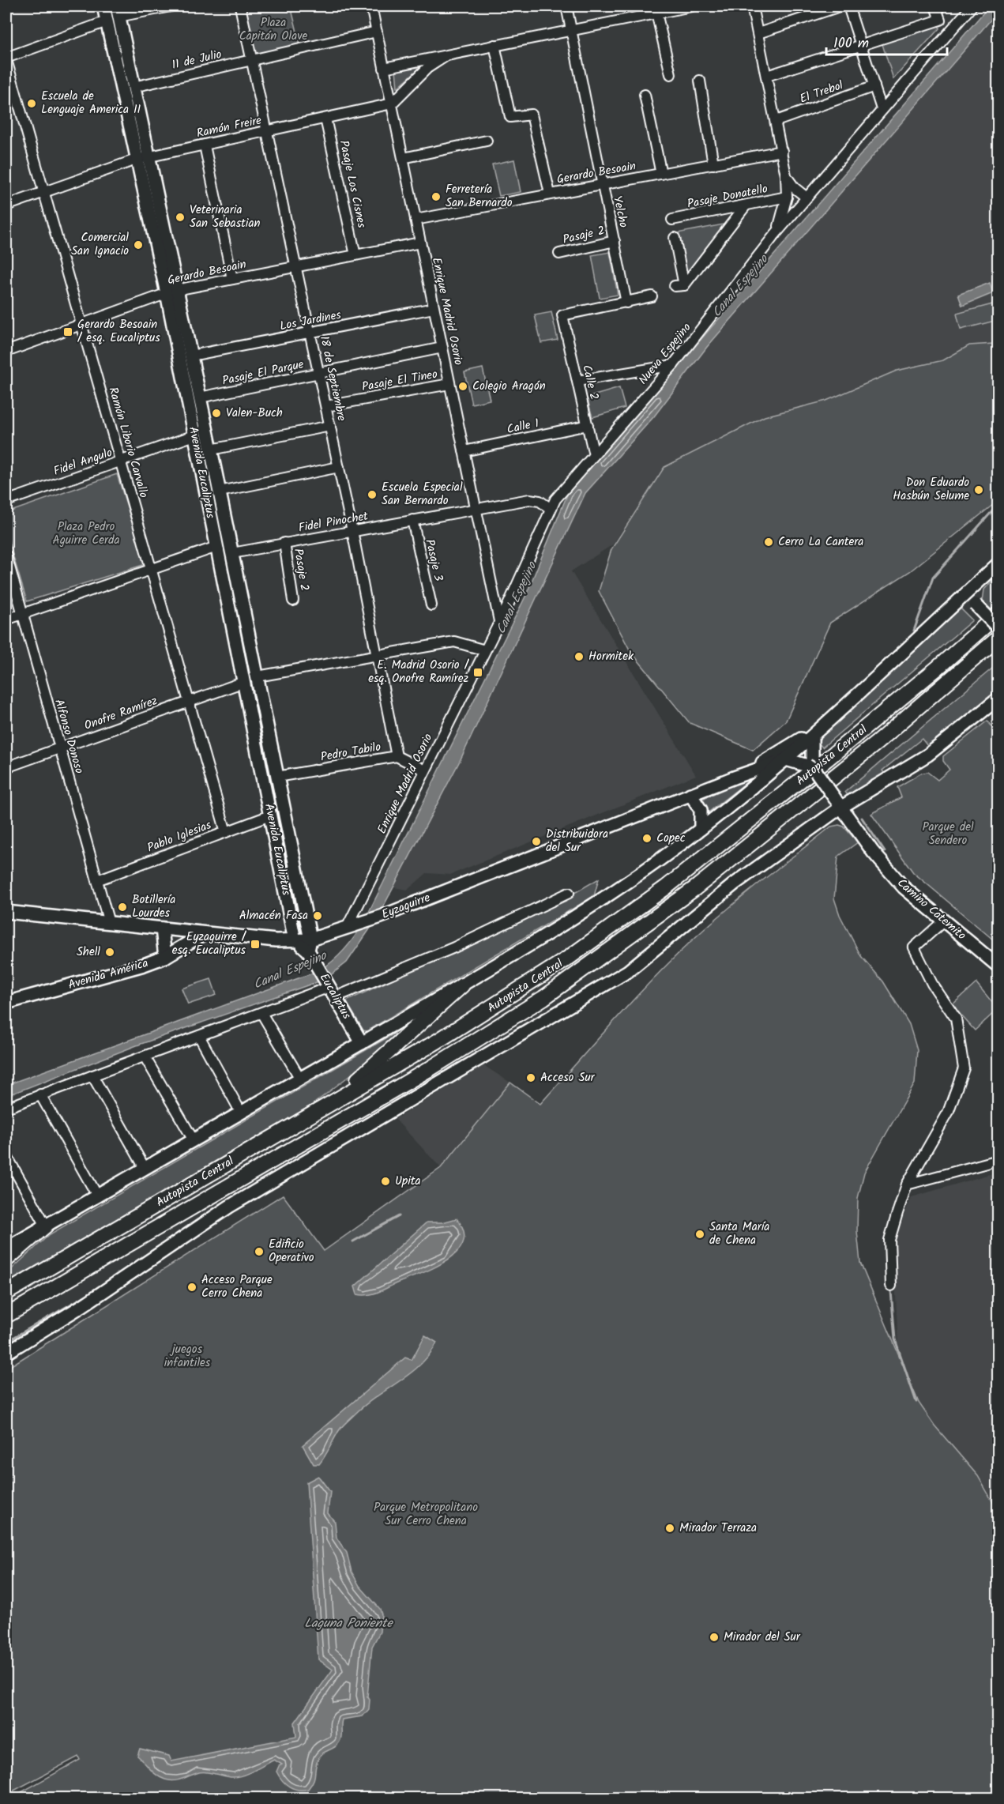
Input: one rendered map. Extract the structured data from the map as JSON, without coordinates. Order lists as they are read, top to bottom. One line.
{"streets":{"highway":["Autopista Central"],"main road":["Avenida Eucaliptus","Eyzaguirre","Camino Catemito","Avenida América","Eucaliptus"],"street":["11 de Julio","El Trebol","Ramón Freire","Gerardo Besoain","Pasaje Los Cisnes","Pasaje Donatello","Yelcho","Pasaje 2","Enrique Madrid Osorio","Los Jardines","Nueva Espejino","Pasaje El Parque","18 de Septiembre","Pasaje El Tineo","Calle 2","Calle 1","Ramón Liborio Carvallo","Fidel Angulo","Fidel Pinochet","Pasaje 3","Onofre Ramírez","Alfonso Donoso","Pedro Tabilo","Pablo Iglesias"]},"crossings":[["11 de Julio","Enrique Madrid Osorio"],["11 de Julio","18 de Septiembre"],["11 de Julio","Avenida Eucaliptus"],["Ramón Freire","Pasaje Los Cisnes"],["Ramón Freire","Enrique Madrid Osorio"],["Ramón Freire","18 de Septiembre"],["Ramón Freire","Ramón Liborio Carvallo"],["Ramón Freire","Avenida Eucaliptus"],["Gerardo Besoain","Pasaje Los Cisnes"],["Gerardo Besoain","Yelcho"],["Gerardo Besoain","Enrique Madrid Osorio"],["Gerardo Besoain","18 de Septiembre"],["Gerardo Besoain","Ramón Liborio Carvallo"],["Gerardo Besoain","Avenida Eucaliptus"],["Yelcho","Pasaje 2"],["Yelcho","Calle 2"],["Pasaje 2","Fidel Pinochet"],["Enrique Madrid Osorio","Los Jardines"],["Enrique Madrid Osorio","Nueva Espejino"],["Enrique Madrid Osorio","Pasaje El Parque"],["Enrique Madrid Osorio","Pasaje El Tineo"],["Enrique Madrid Osorio","Calle 1"],["Enrique Madrid Osorio","Fidel Pinochet"],["Enrique Madrid Osorio","Pedro Tabilo"],["Enrique Madrid Osorio","Eyzaguirre"],["Los Jardines","18 de Septiembre"],["Los Jardines","Avenida Eucaliptus"],["Nueva Espejino","Calle 2"],["Nueva Espejino","Fidel Pinochet"],["Pasaje El Parque","18 de Septiembre"],["Pasaje El Parque","Avenida Eucaliptus"],["18 de Septiembre","Pasaje El Tineo"],["18 de Septiembre","Fidel Pinochet"],["18 de Septiembre","Pedro Tabilo"],["Calle 2","Calle 1"],["Ramón Liborio Carvallo","Fidel Angulo"],["Ramón Liborio Carvallo","Onofre Ramírez"],["Ramón Liborio Carvallo","Pablo Iglesias"],["Fidel Angulo","Avenida Eucaliptus"],["Avenida Eucaliptus","Fidel Pinochet"],["Avenida Eucaliptus","Onofre Ramírez"],["Avenida Eucaliptus","Pedro Tabilo"],["Avenida Eucaliptus","Pablo Iglesias"],["Avenida Eucaliptus","Eyzaguirre"],["Avenida Eucaliptus","Eucaliptus"],["Fidel Pinochet","Pasaje 3"],["Onofre Ramírez","Alfonso Donoso"],["Alfonso Donoso","Pablo Iglesias"],["Eyzaguirre","Eucaliptus"]],"water":["Canal Espejino","Laguna Poniente"],"parks":["Plaza Capitán Olave","Plaza Pedro Aguirre Cerda","Parque del Sendero","juegos infantiles","Parque Metropolitano Sur Cerro Chena"],"places":{"other":["Escuela de Lenguaje America II","Ferretería San Bernardo","Veterinaria San Sebastian","Comercial San Ignacio","Colegio Aragón","Valen-Buch","Don Eduardo Hasbún Selume","Escuela Especial San Bernardo","Cerro La Cantera","Hormitek","Copec","Distribuidora del Sur","Botillería Lourdes","Almacén Fasa","Shell","Acceso Sur","Upita","Santa María de Chena","Edificio Operativo","Acceso Parque Cerro Chena","Mirador Terraza","Mirador del Sur"],"transit":["Gerardo Besoain / esq. Eucaliptus","E. Madrid Osorio / esq. Onofre Ramírez","Eyzaguirre / esq. Eucaliptus"]},"scale_bar":"100 m"}
